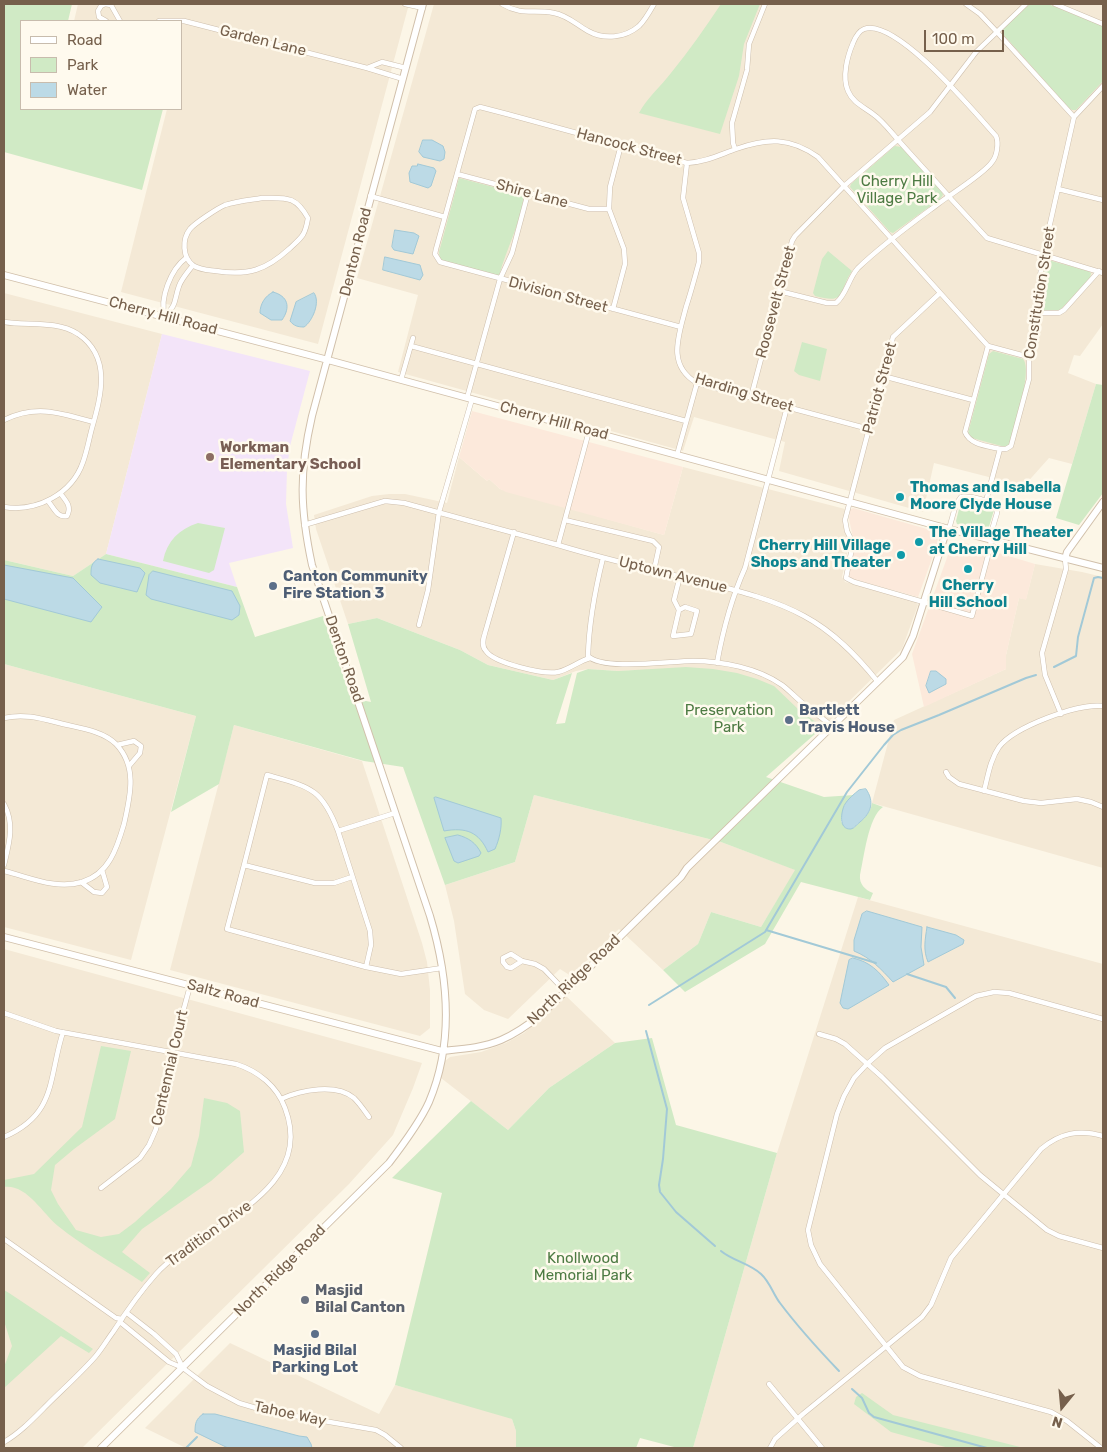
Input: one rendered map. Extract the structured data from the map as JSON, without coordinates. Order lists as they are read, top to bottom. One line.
{"streets":{"street":["Garden Lane","Hancock Street","Shire Lane","Denton Road","Constitution Street","Division Street","Roosevelt Street","Cherry Hill Road","Patriot Street","Harding Street","Uptown Avenue","North Ridge Road","Saltz Road","Centennial Court","Tradition Drive","Tahoe Way"]},"crossings":[["Garden Lane","Denton Road"],["Hancock Street","Shire Lane"],["Hancock Street","Division Street"],["Hancock Street","Roosevelt Street"],["Hancock Street","Patriot Street"],["Hancock Street","Harding Street"],["Denton Road","Cherry Hill Road"],["Denton Road","Uptown Avenue"],["Denton Road","North Ridge Road"],["Denton Road","Saltz Road"],["Division Street","Harding Street"],["Roosevelt Street","Harding Street"],["Cherry Hill Road","Patriot Street"],["Cherry Hill Road","North Ridge Road"],["Patriot Street","Harding Street"],["Patriot Street","North Ridge Road"],["Uptown Avenue","North Ridge Road"],["North Ridge Road","Saltz Road"],["North Ridge Road","Tahoe Way"],["Saltz Road","Centennial Court"],["Centennial Court","Tradition Drive"]],"parks":["Cherry Hill Village Park","Preservation Park","Knollwood Memorial Park"],"places":["Workman Elementary School","Thomas and Isabella Moore Clyde House","The Village Theater at Cherry Hill","Cherry Hill Village Shops and Theater","Cherry Hill School","Canton Community Fire Station 3","Bartlett Travis House","Masjid Bilal Canton","Masjid Bilal Parking Lot"],"legend":["Road","Park","Water"],"scale_bar":"100 m","north":"bottom"}
